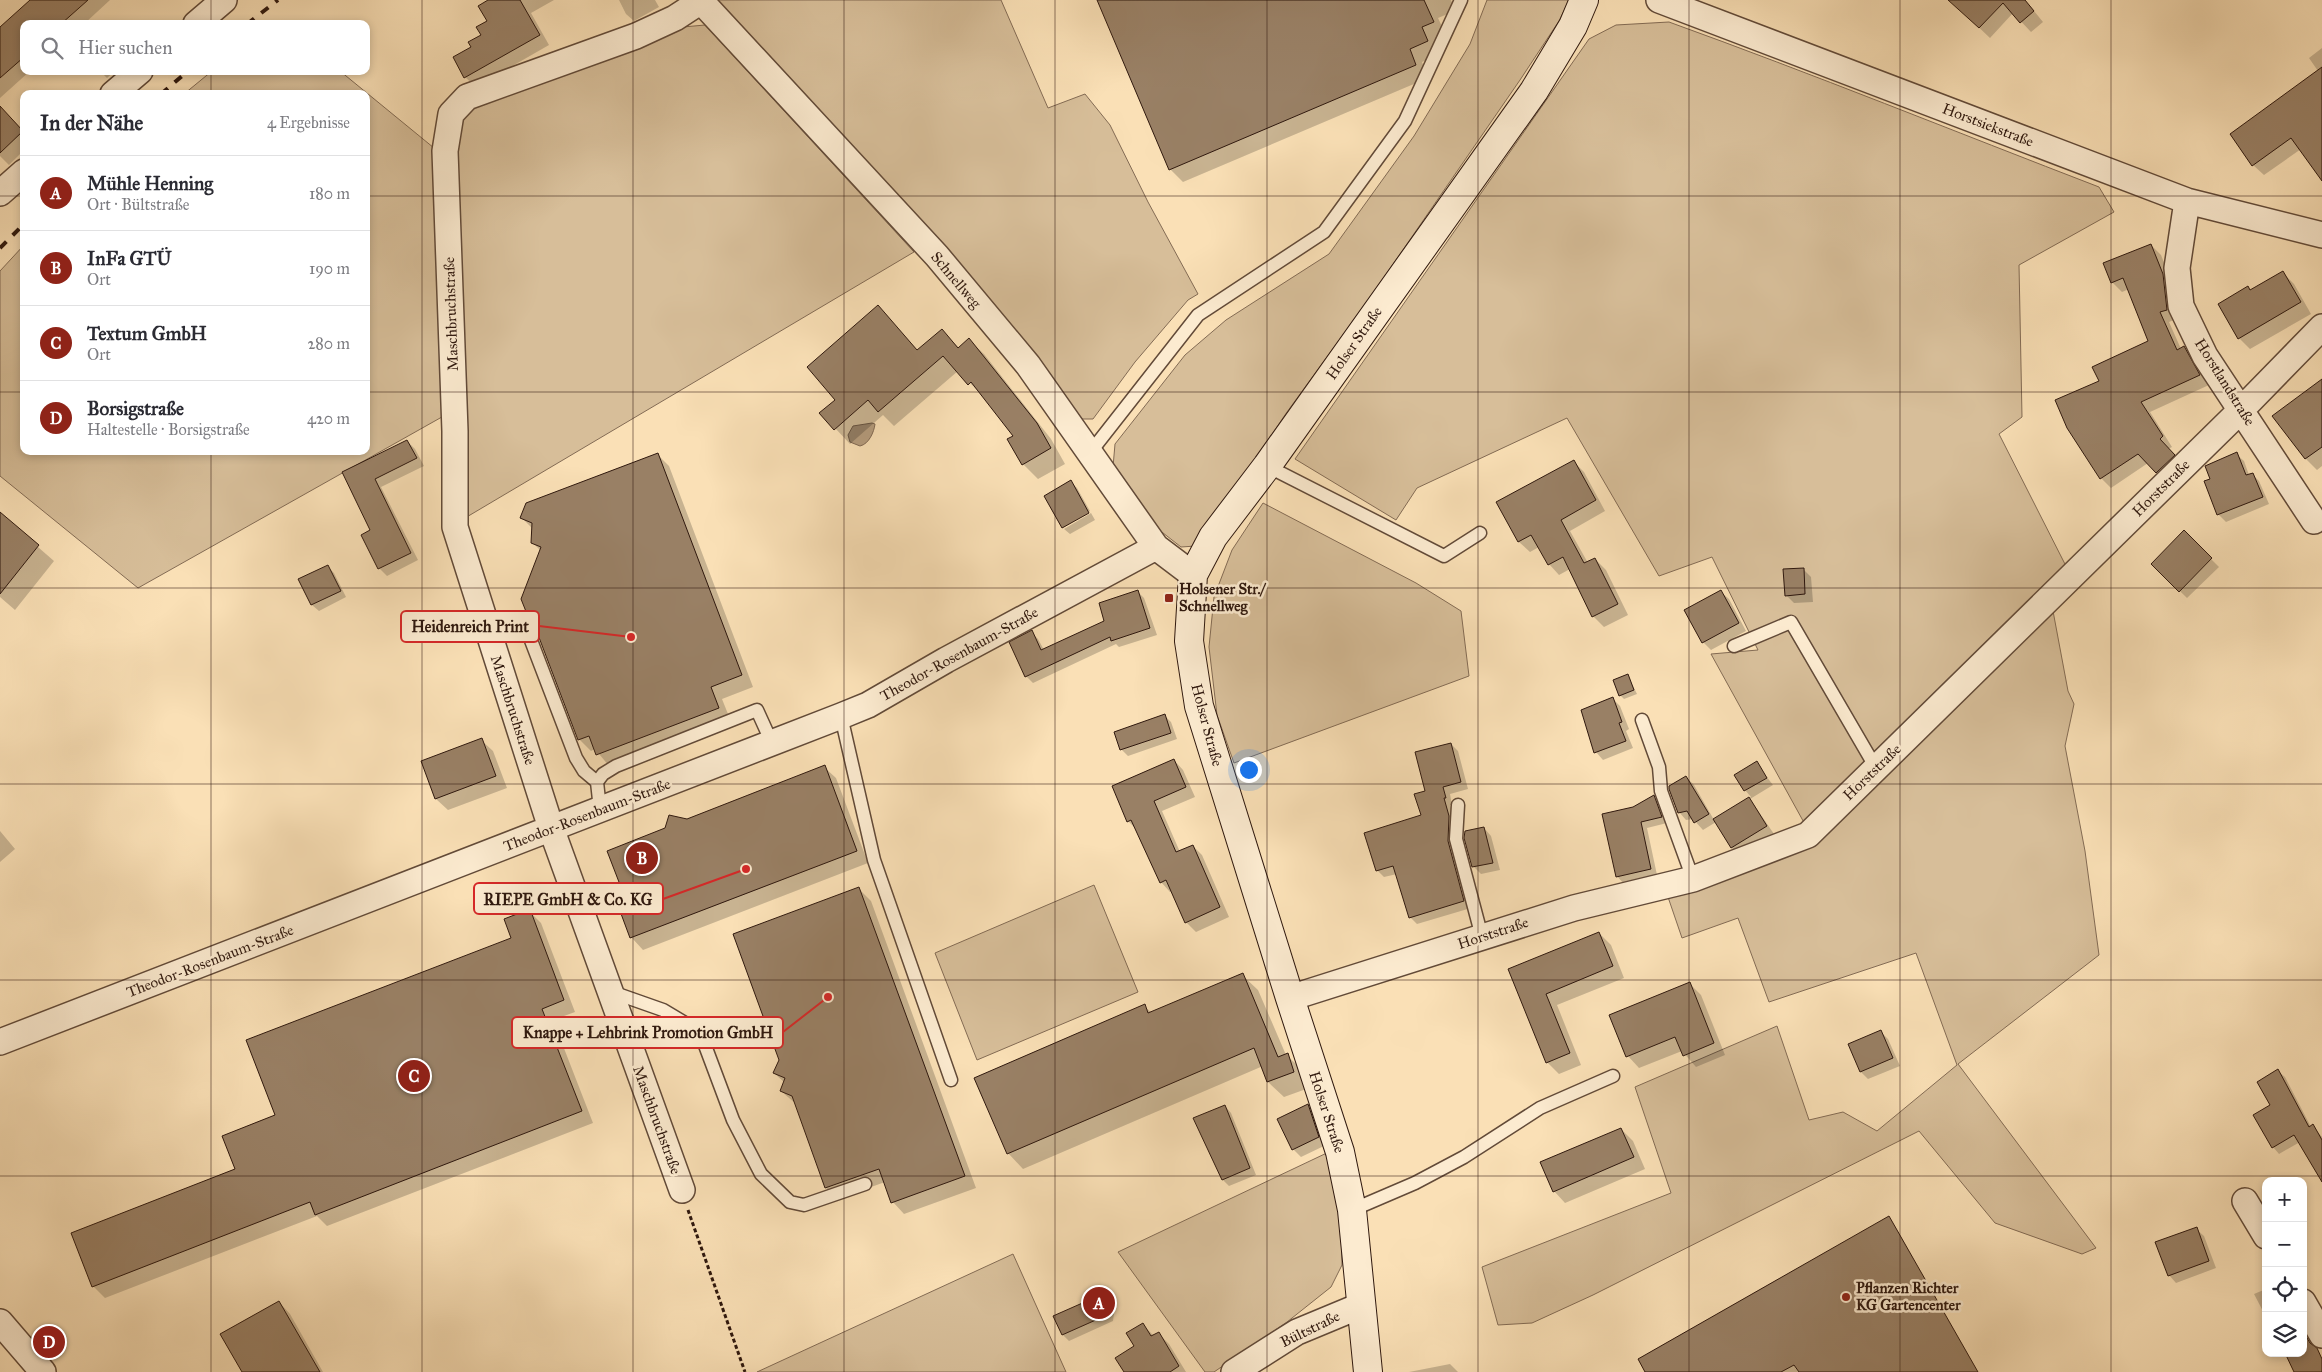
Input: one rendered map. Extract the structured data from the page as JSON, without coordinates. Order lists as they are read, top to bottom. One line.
{"streets":{"main road":["Holser Straße"],"street":["Horstsiekstraße","Schnellweg","Maschbruchstraße","Horstlandstraße","Horststraße","Theodor-Rosenbaum-Straße","Bültstraße"]},"crossings":[["Horstsiekstraße","Horstlandstraße"],["Schnellweg","Maschbruchstraße"],["Schnellweg","Holser Straße"],["Schnellweg","Theodor-Rosenbaum-Straße"],["Maschbruchstraße","Theodor-Rosenbaum-Straße"],["Holser Straße","Horststraße"],["Holser Straße","Bültstraße"],["Horstlandstraße","Horststraße"]],"places":{"transit":["Holsener Str./ Schnellweg"],"other":["Heidenreich Print","RIEPE GmbH & Co. KG","Knappe + Lehbrink Promotion GmbH","Pflanzen Richter KG Gartencenter"]},"page":{"search":"Hier suchen","heading":["In der Nähe","4 Ergebnisse"],"list":[{"mark":"A","name":"Mühle Henning","note":"Ort · Bültstraße","value":"180 m"},{"mark":"B","name":"InFa GTÜ","note":"Ort","value":"190 m"},{"mark":"C","name":"Textum GmbH","note":"Ort","value":"280 m"},{"mark":"D","name":"Borsigstraße","note":"Haltestelle · Borsigstraße","value":"420 m"}],"pins":["B","C","A","D"],"map_buttons":["+","−"]}}
